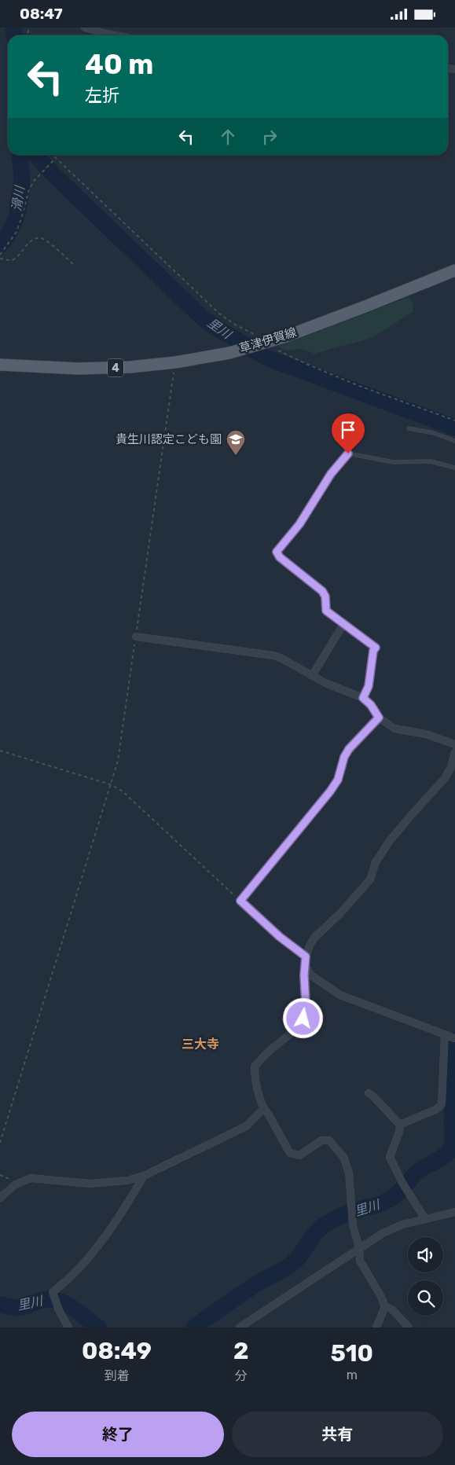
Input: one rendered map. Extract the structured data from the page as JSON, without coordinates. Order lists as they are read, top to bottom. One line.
{"streets":{"main road":["草津伊賀線","4"]},"districts":["三大寺"],"water":["滑川","里川"],"places":{"school or university":["貴生川認定こども園"]},"page":{"status":"08:47","turn":["40 m","左折"],"eta":["08:49","到着","2","分","510","m"],"buttons":["終了","共有"]}}
